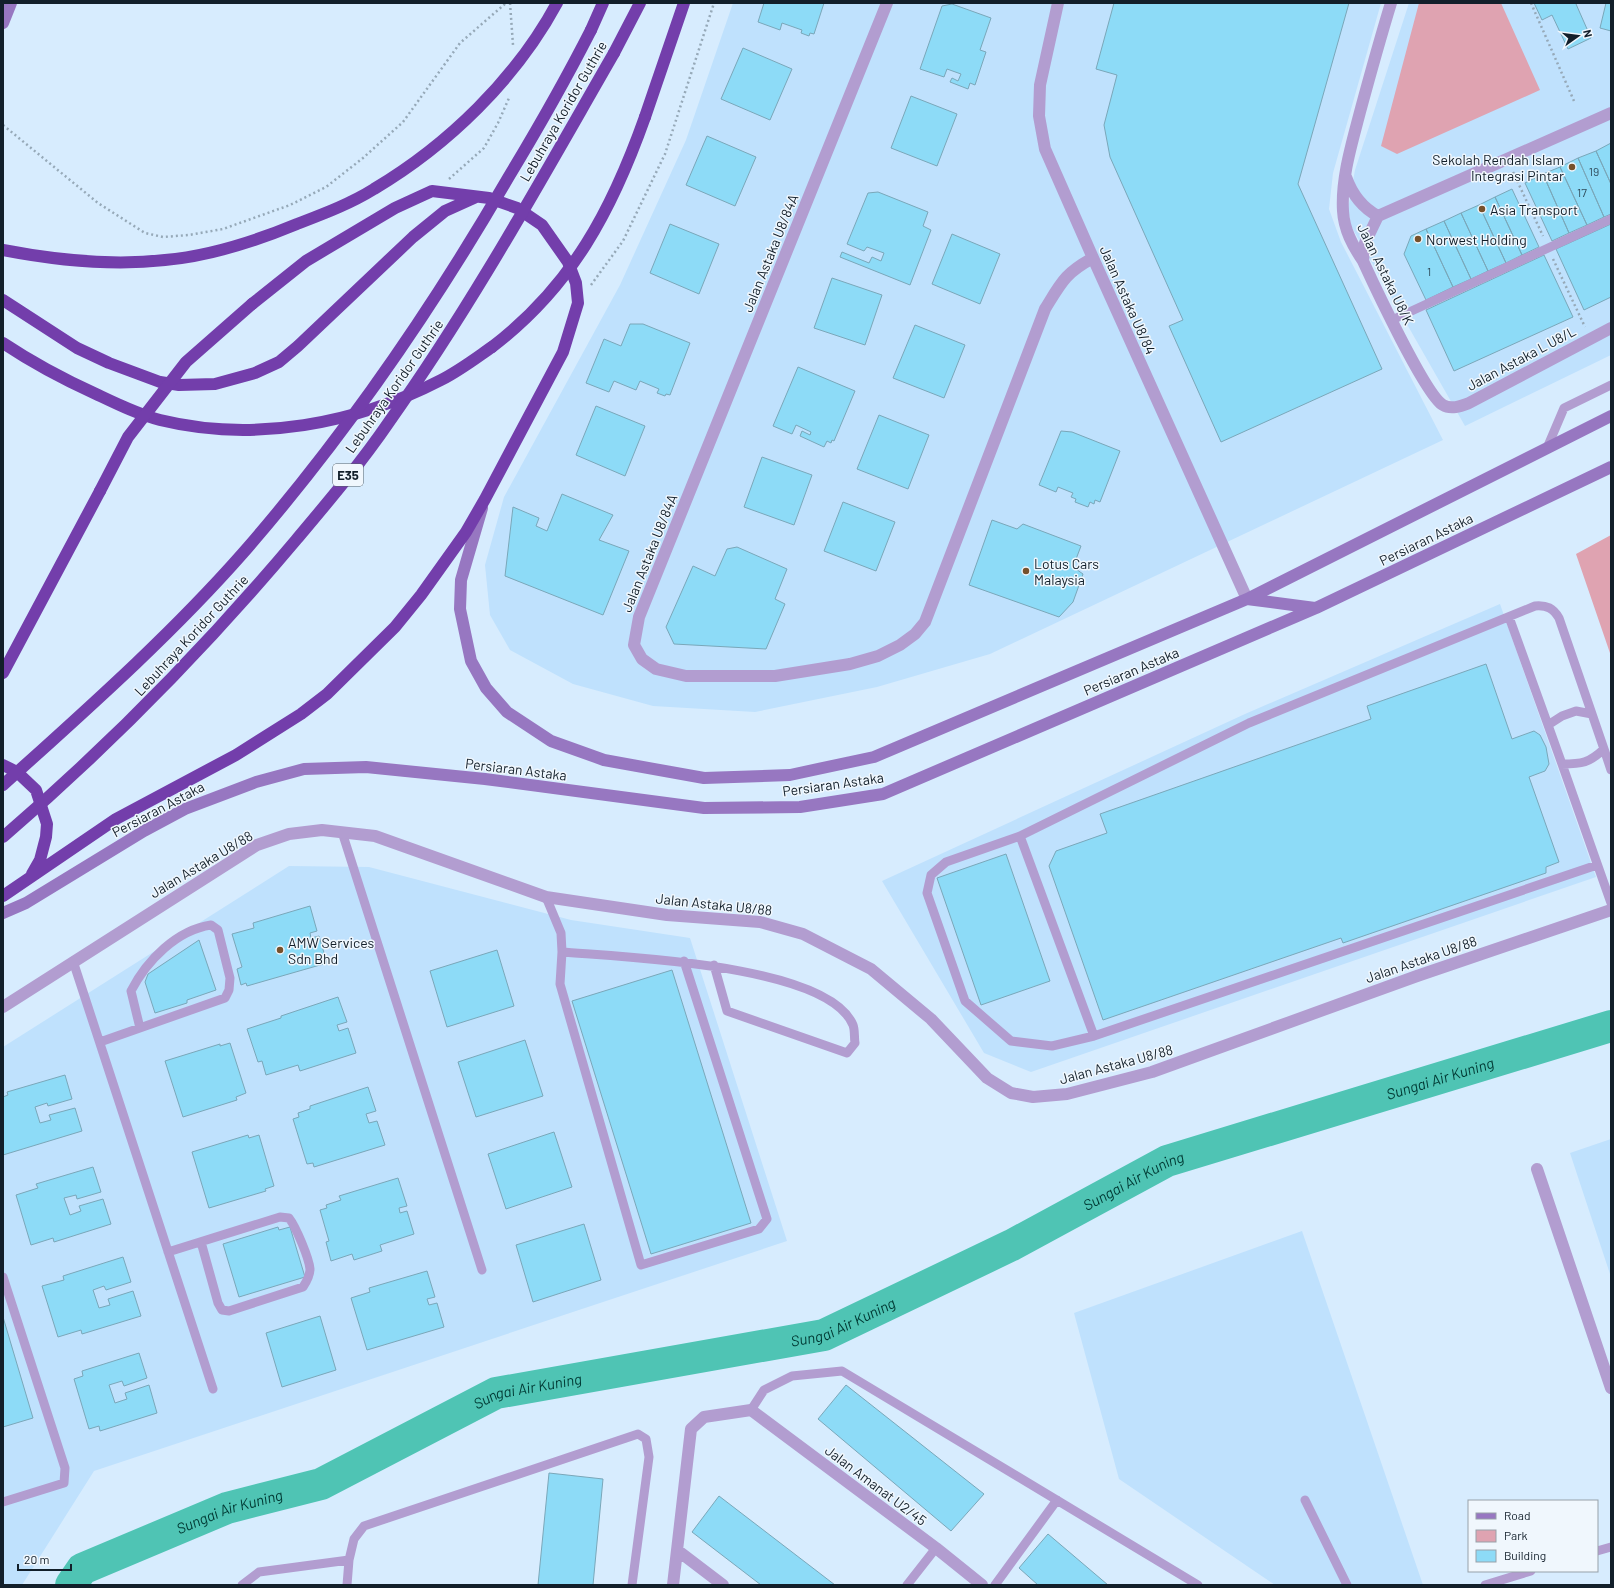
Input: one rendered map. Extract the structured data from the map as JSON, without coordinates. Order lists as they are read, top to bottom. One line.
{"streets":{"highway":["Lebuhraya Koridor Guthrie","E35"],"main road":["Persiaran Astaka"],"street":["Jalan Astaka U8/84A","Jalan Astaka U8/K","Jalan Astaka U8/84","Jalan Astaka L U8/L","Jalan Astaka U8/88","Jalan Amanat U2/45"]},"crossings":[["Jalan Astaka U8/84A","Jalan Astaka U8/84"],["Jalan Astaka U8/K","Jalan Astaka L U8/L"],["Jalan Astaka U8/84","Persiaran Astaka"]],"water":["Sungai Air Kuning"],"places":["Sekolah Rendah Islam Integrasi Pintar","Asia Transport","Norwest Holding","Lotus Cars Malaysia","AMW Services Sdn Bhd"],"house_numbers":["19","17","1"],"legend":["Road","Park","Building"],"scale_bar":"20 m","north":"right"}
